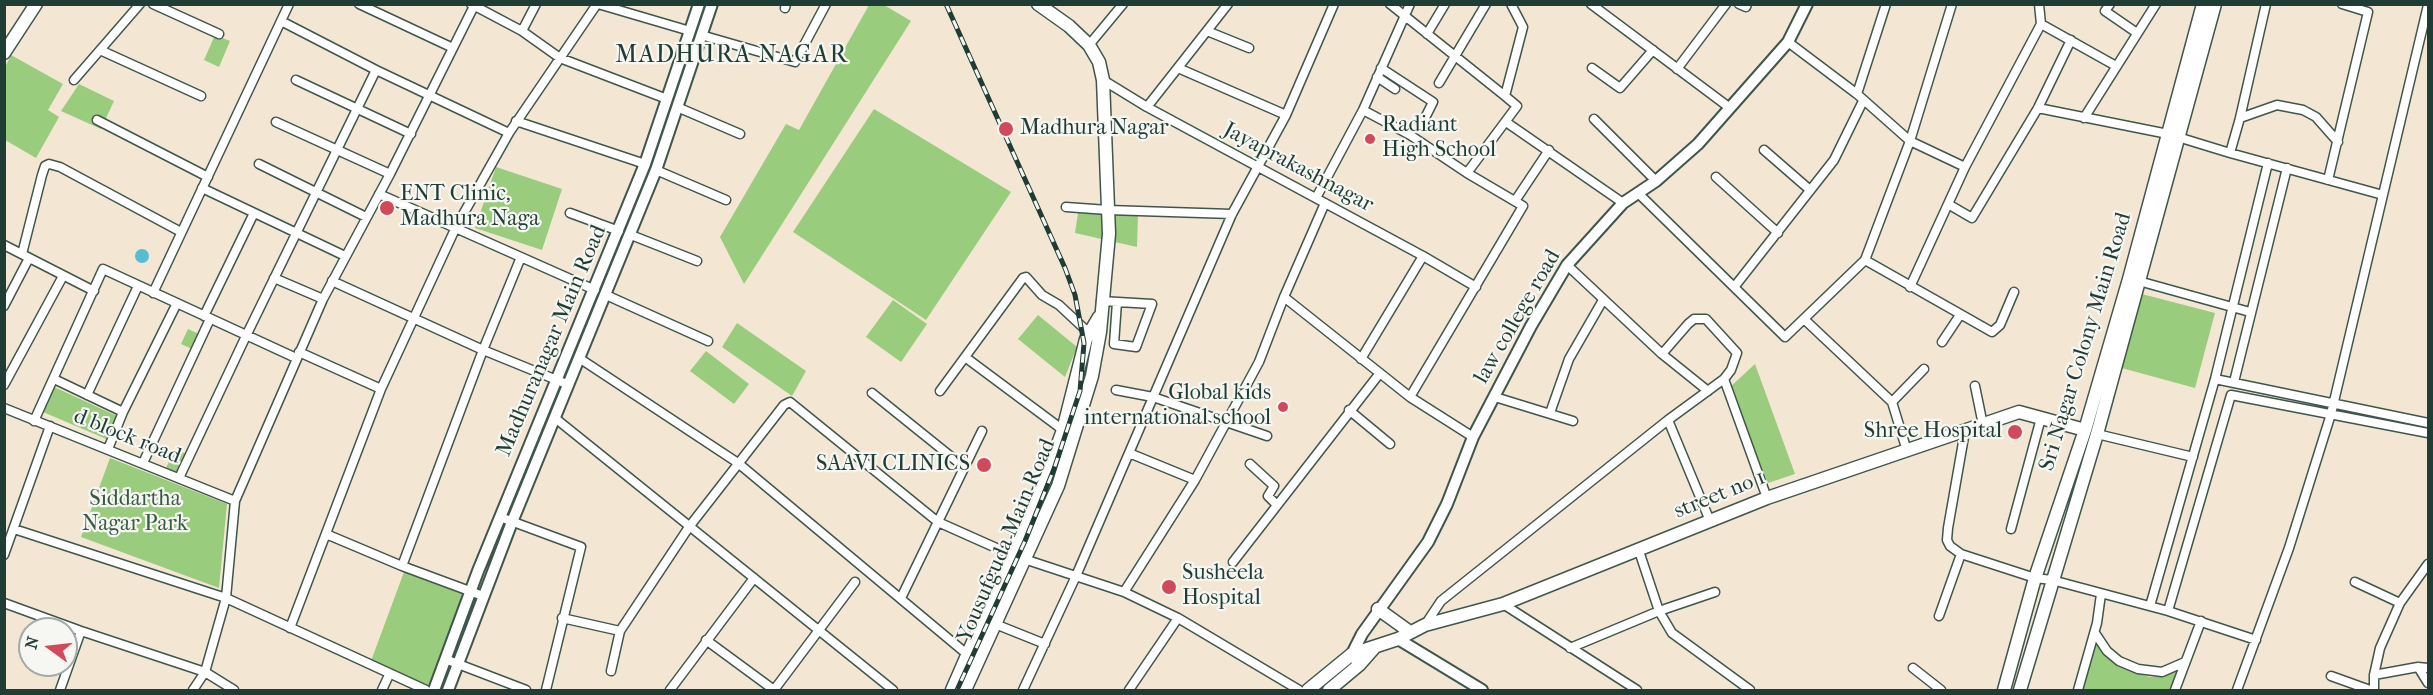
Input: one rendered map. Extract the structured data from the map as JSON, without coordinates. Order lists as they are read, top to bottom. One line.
{"streets":{"main road":["Sri Nagar Colony Main Road","street no 1","Yousufguda Main Road"],"street":["Jayaprakashnagar","law college road","Madhuranagar Main Road","d block road"]},"crossings":[["Jayaprakashnagar","Yousufguda Main Road"],["law college road","street no 1"],["Sri Nagar Colony Main Road","street no 1"]],"districts":["MADHURA NAGAR"],"parks":["Siddartha Nagar Park"],"places":["Madhura Nagar","Radiant High School","ENT Clinic, Madhura Naga","Global kids international school","Shree Hospital","SAAVI CLINICS","Susheela Hospital"],"north":"left"}
